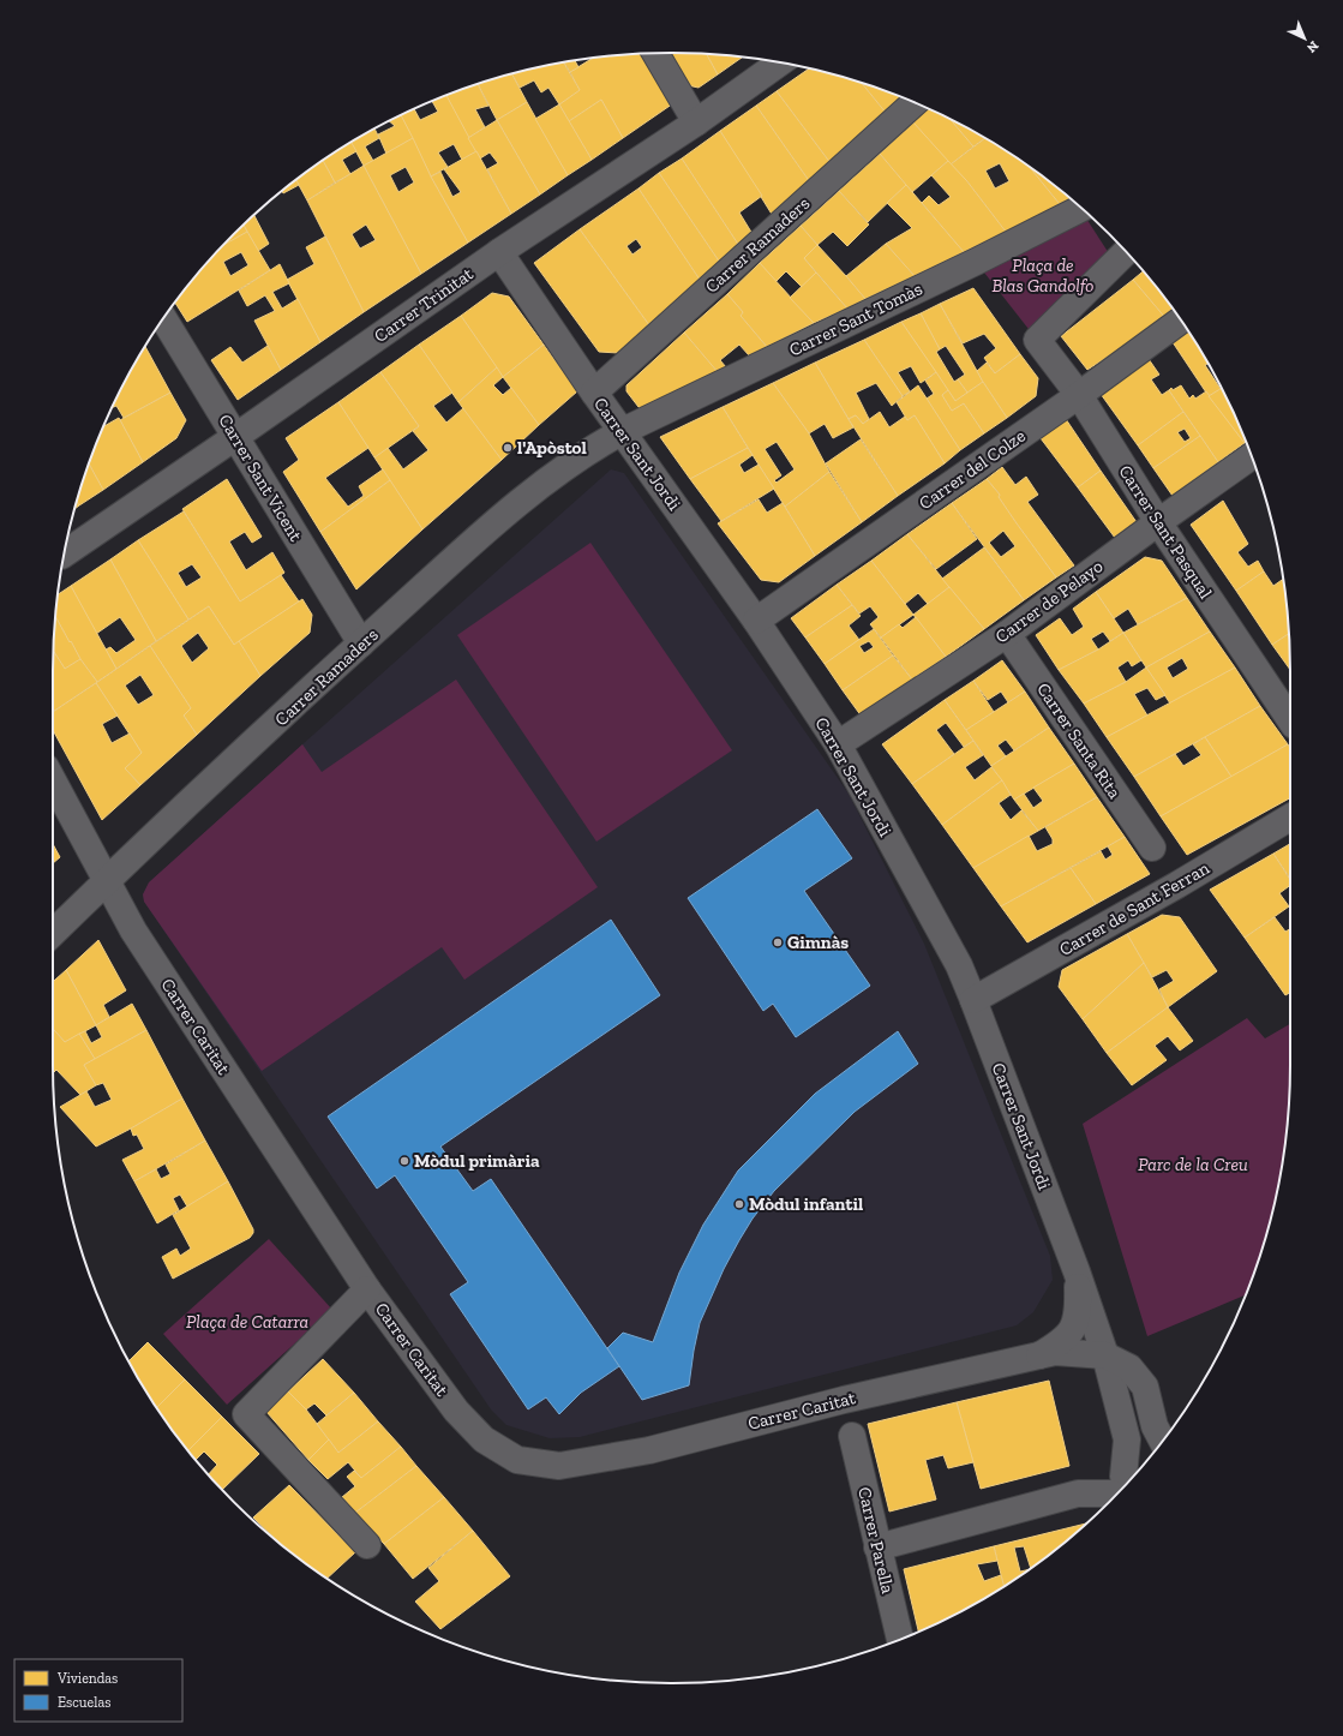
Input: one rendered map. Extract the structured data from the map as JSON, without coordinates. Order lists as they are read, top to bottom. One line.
{"streets":{"street":["Carrer Ramaders","Carrer Trinitat","Carrer Sant Tomàs","Carrer Sant Jordi","Carrer del Colze","Carrer Sant Vicent","Carrer Sant Pasqual","Carrer de Pelayo","Carrer Santa Rita","Carrer de Sant Ferran","Carrer Caritat","Carrer Parella"]},"crossings":[["Carrer Ramaders","Carrer Sant Tomàs"],["Carrer Ramaders","Carrer Sant Jordi"],["Carrer Ramaders","Carrer Sant Vicent"],["Carrer Ramaders","Carrer Caritat"],["Carrer Trinitat","Carrer Sant Jordi"],["Carrer Trinitat","Carrer Sant Vicent"],["Carrer Sant Tomàs","Carrer Sant Jordi"],["Carrer Sant Jordi","Carrer del Colze"],["Carrer Sant Jordi","Carrer de Pelayo"],["Carrer Sant Jordi","Carrer de Sant Ferran"],["Carrer Sant Jordi","Carrer Caritat"],["Carrer del Colze","Carrer Sant Pasqual"],["Carrer Sant Pasqual","Carrer de Pelayo"],["Carrer de Pelayo","Carrer Santa Rita"]],"parks":["Plaça de Blas Gandolfo","Parc de la Creu","Plaça de Catarra"],"places":["l'Apòstol","Gimnàs","Mòdul primària","Mòdul infantil"],"legend":["Viviendas","Escuelas"],"north":"bottom right"}
